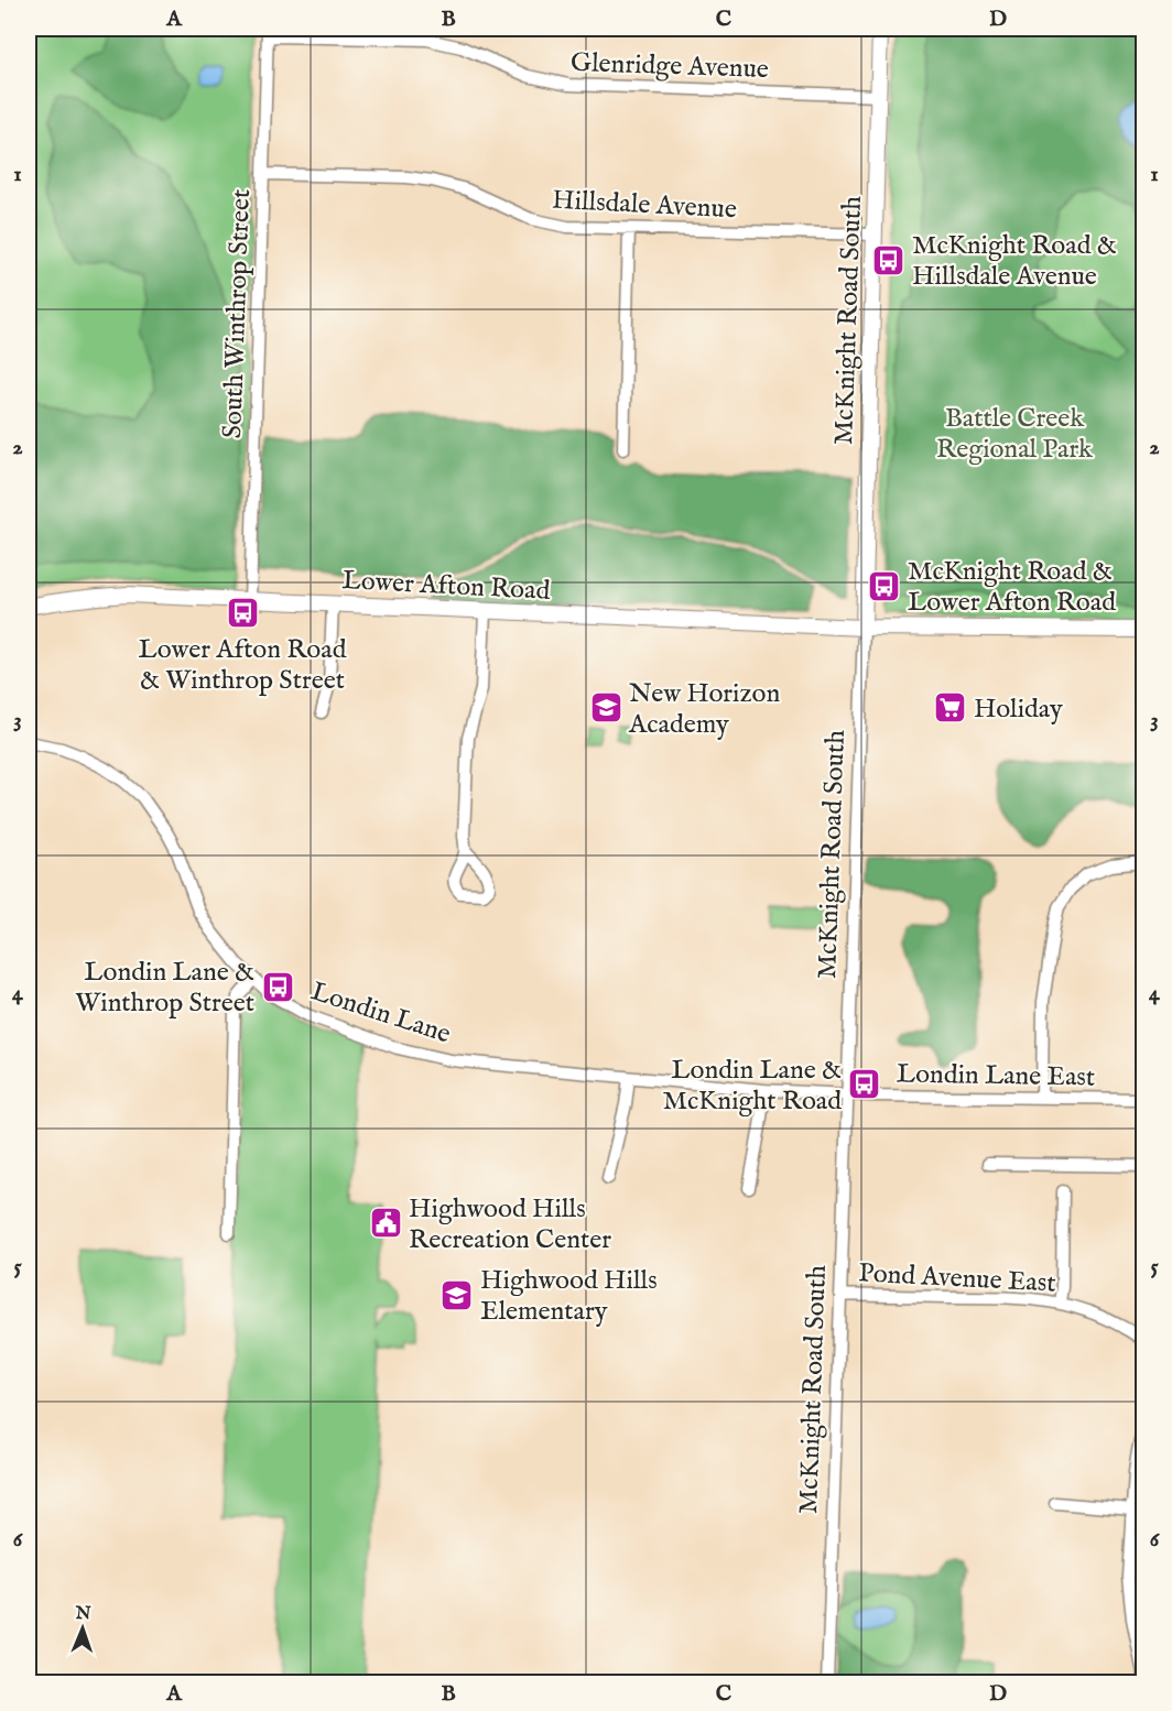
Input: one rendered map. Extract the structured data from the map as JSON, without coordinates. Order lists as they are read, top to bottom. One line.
{"streets":{"main road":["McKnight Road South","Lower Afton Road"],"street":["Glenridge Avenue","Hillsdale Avenue","South Winthrop Street","Londin Lane","Londin Lane East","Pond Avenue East"]},"crossings":[["Glenridge Avenue","South Winthrop Street"],["Glenridge Avenue","McKnight Road South"],["Hillsdale Avenue","South Winthrop Street"],["Hillsdale Avenue","McKnight Road South"],["South Winthrop Street","Lower Afton Road"],["McKnight Road South","Lower Afton Road"],["McKnight Road South","Londin Lane"],["McKnight Road South","Londin Lane East"],["McKnight Road South","Pond Avenue East"],["Londin Lane","Londin Lane East"]],"parks":["Battle Creek Regional Park"],"places":{"bus stop":["McKnight Road & Hillsdale Avenue","McKnight Road & Lower Afton Road","Lower Afton Road & Winthrop Street","Londin Lane & Winthrop Street","Londin Lane & McKnight Road"],"school or university":["New Horizon Academy","Highwood Hills Elementary"],"supermarket":["Holiday"],"public building":["Highwood Hills Recreation Center"]},"north":"top","grid":{"columns":["A","B","C","D"],"rows":["1","2","3","4","5","6"]}}
